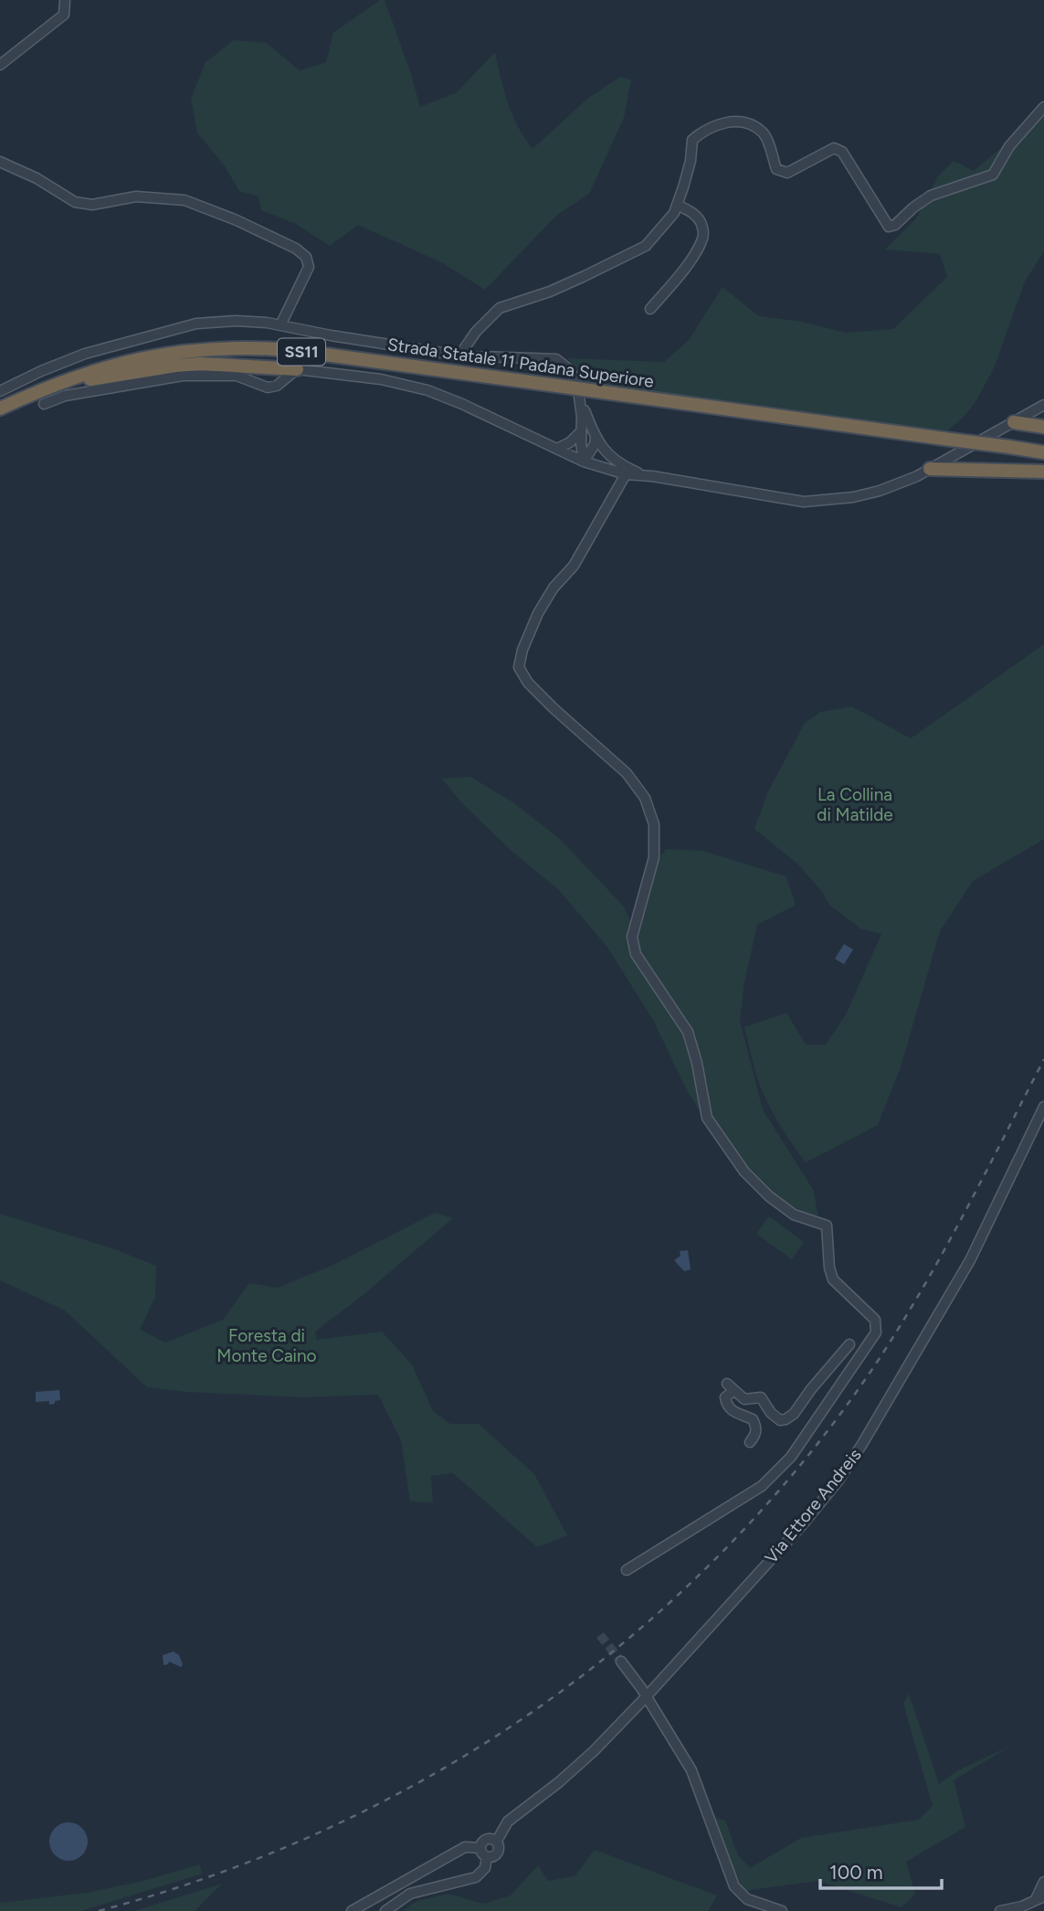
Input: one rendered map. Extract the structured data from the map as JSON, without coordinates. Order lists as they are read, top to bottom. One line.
{"streets":{"highway":["SS11","Strada Statale 11 Padana Superiore"],"street":["Via Ettore Andreis"]},"parks":["La Collina di Matilde","Foresta di Monte Caino"],"scale_bar":"100 m"}
